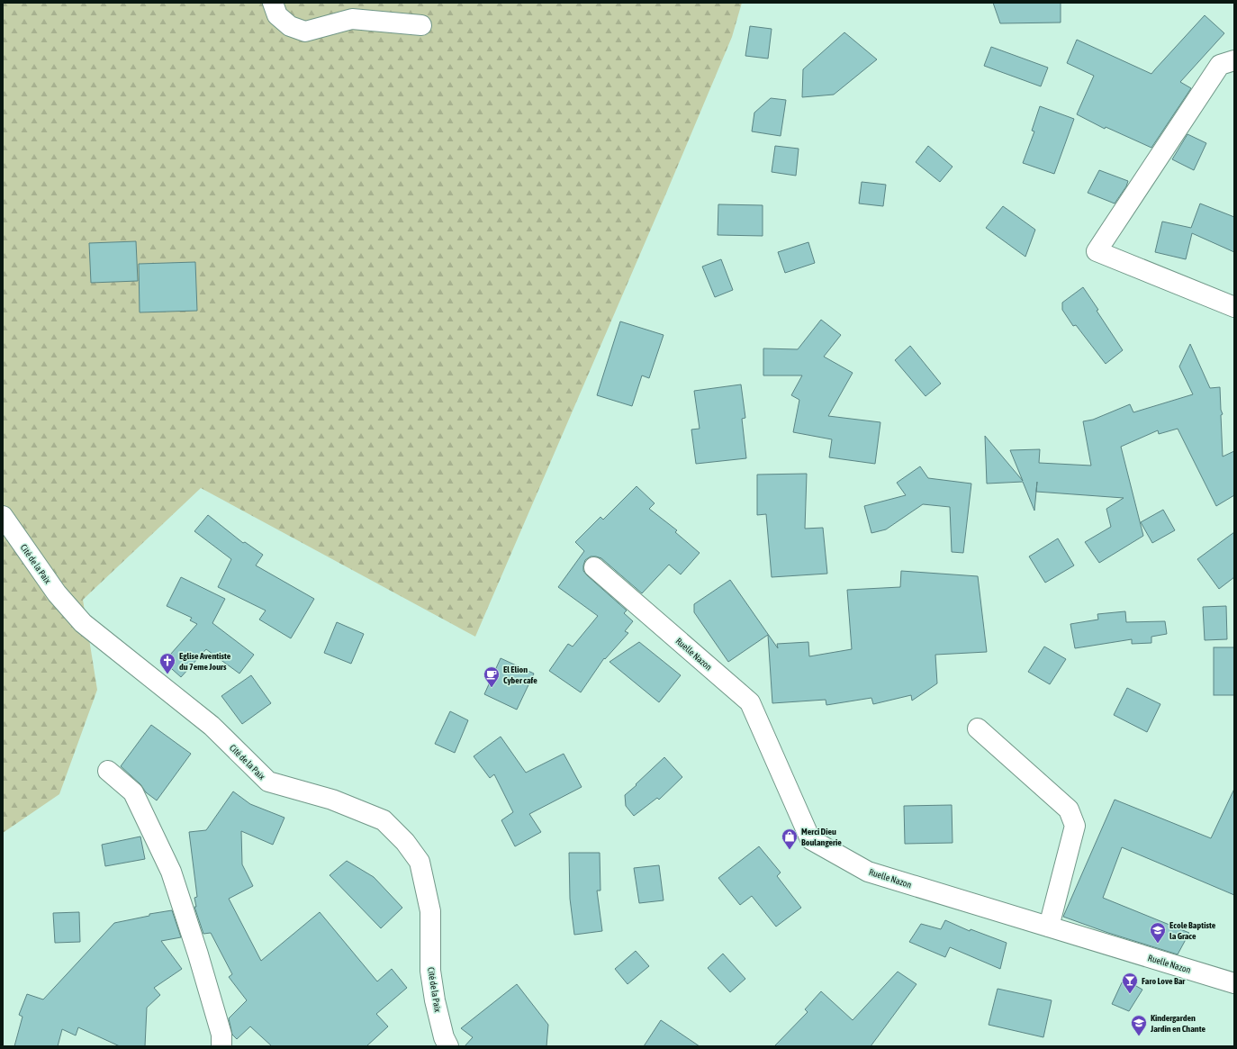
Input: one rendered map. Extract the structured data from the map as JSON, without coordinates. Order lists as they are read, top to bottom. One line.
{"streets":{"street":["Cité de la Paix","Ruelle Nazon"]},"places":{"church":["Eglise Aventiste du 7eme Jours"],"cafe":["El Elion Cyber cafe"],"shop":["Merci Dieu Boulangerie"],"school or university":["Ecole Baptiste la Grace","Kindergarden Jardin en Chante"],"bar":["Faro Love Bar"]}}
